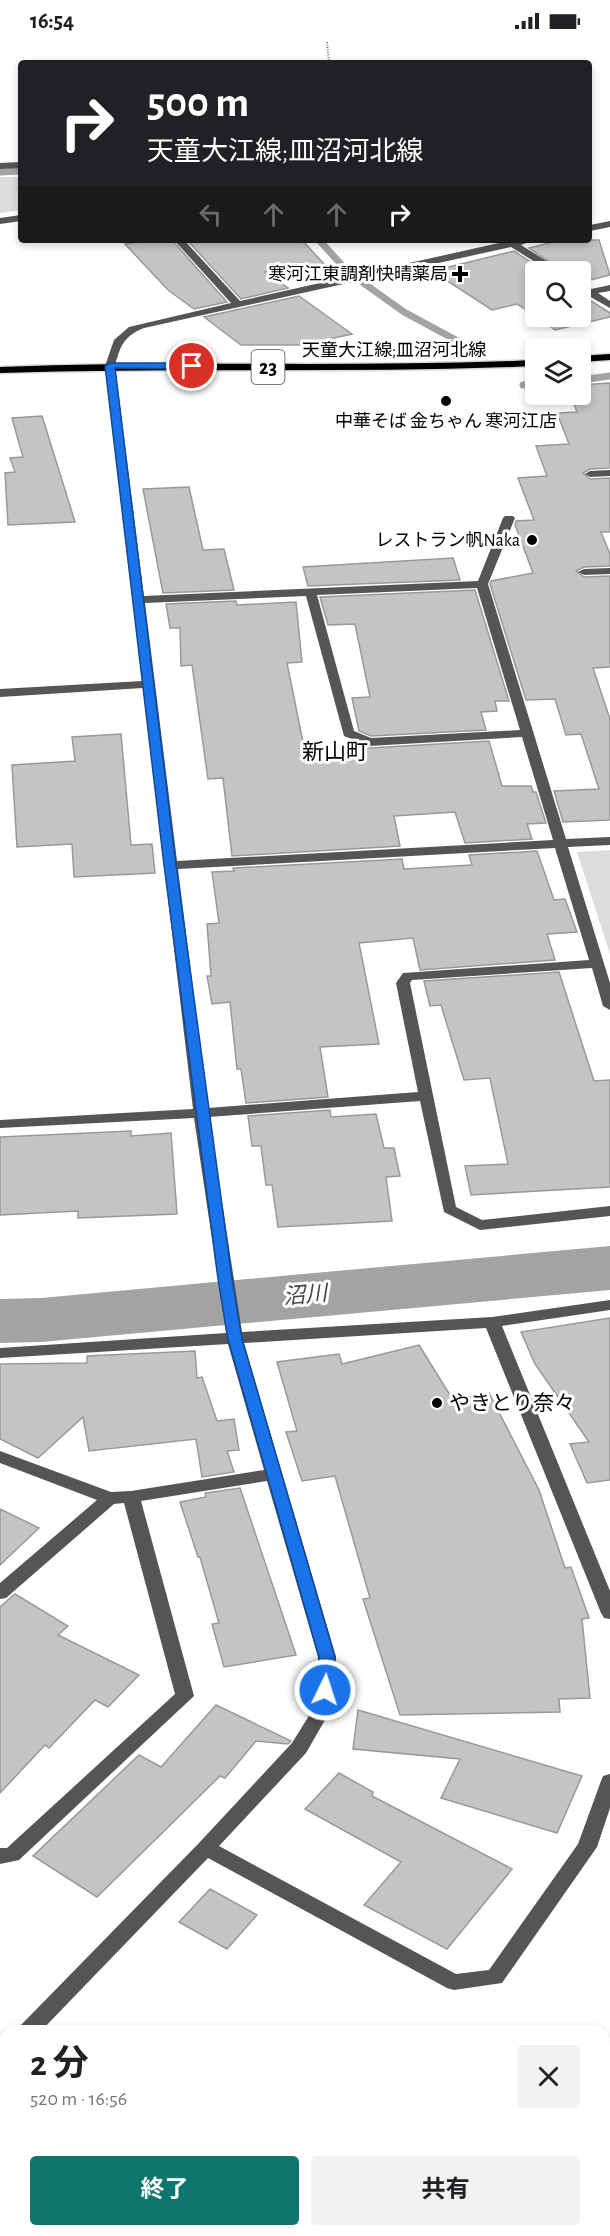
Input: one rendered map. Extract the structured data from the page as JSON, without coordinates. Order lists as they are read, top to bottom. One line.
{"streets":{"main road":["天童大江線;皿沼河北線","23"]},"districts":["新山町"],"water":["沼川"],"places":{"health":["寒河江東調剤快晴薬局"],"other":["中華そば 金ちゃん 寒河江店","レストラン帆Naka","やきとり奈々"]},"page":{"status":"16:54","turn":["500 m","天童大江線;皿沼河北線"],"heading":["2 分","520 m · 16:56"],"buttons":["終了","共有"]}}
